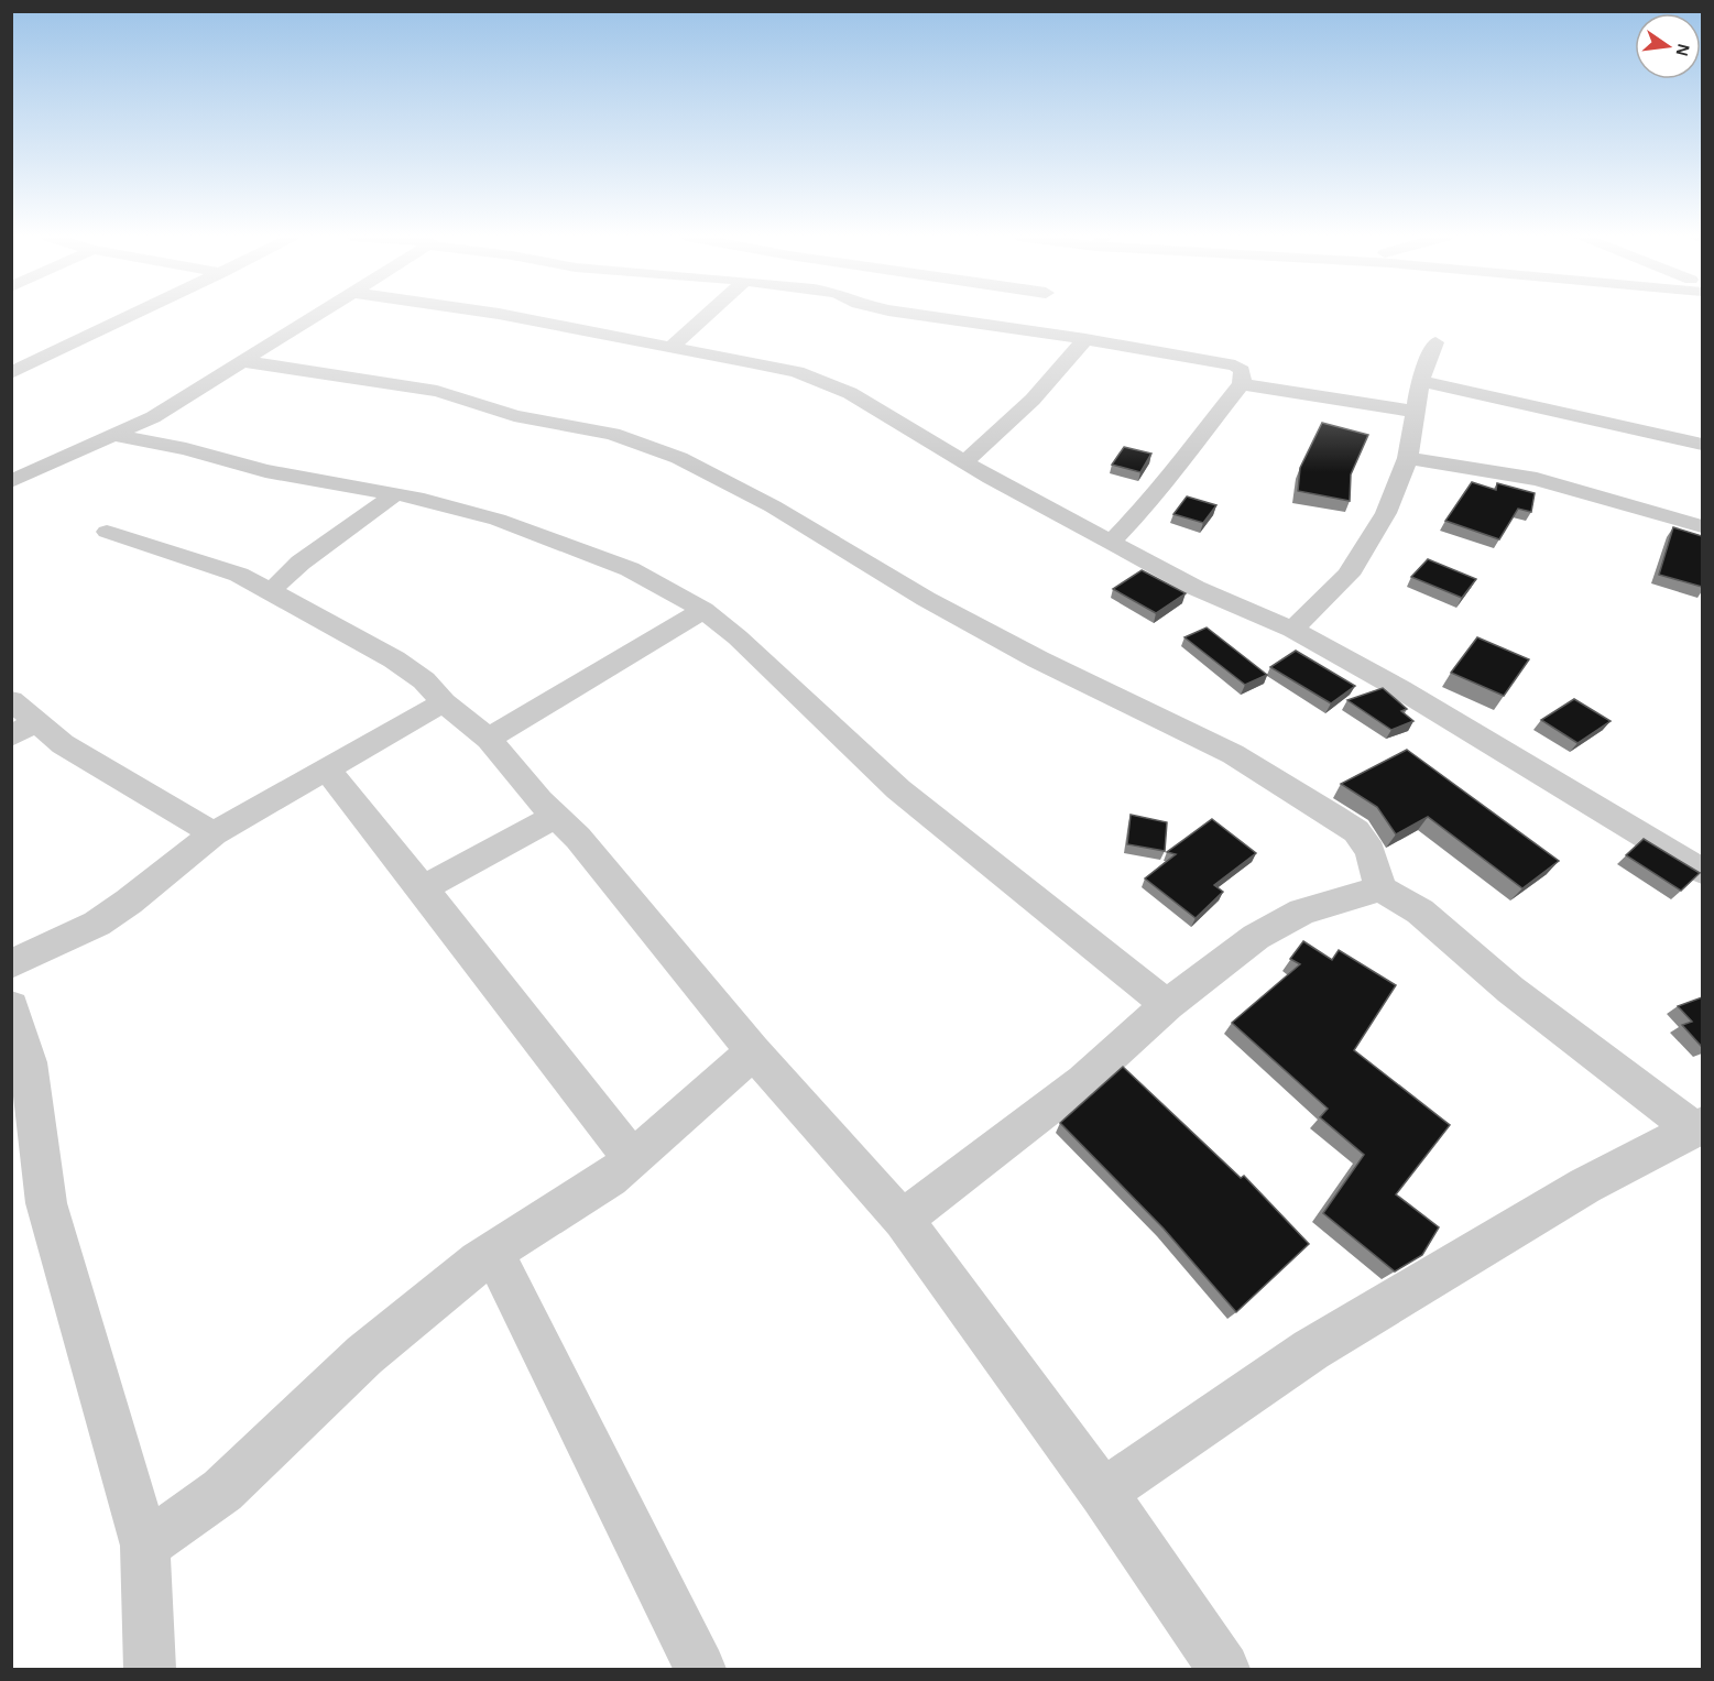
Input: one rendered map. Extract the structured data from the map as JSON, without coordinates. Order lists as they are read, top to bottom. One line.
{"north":"right"}
